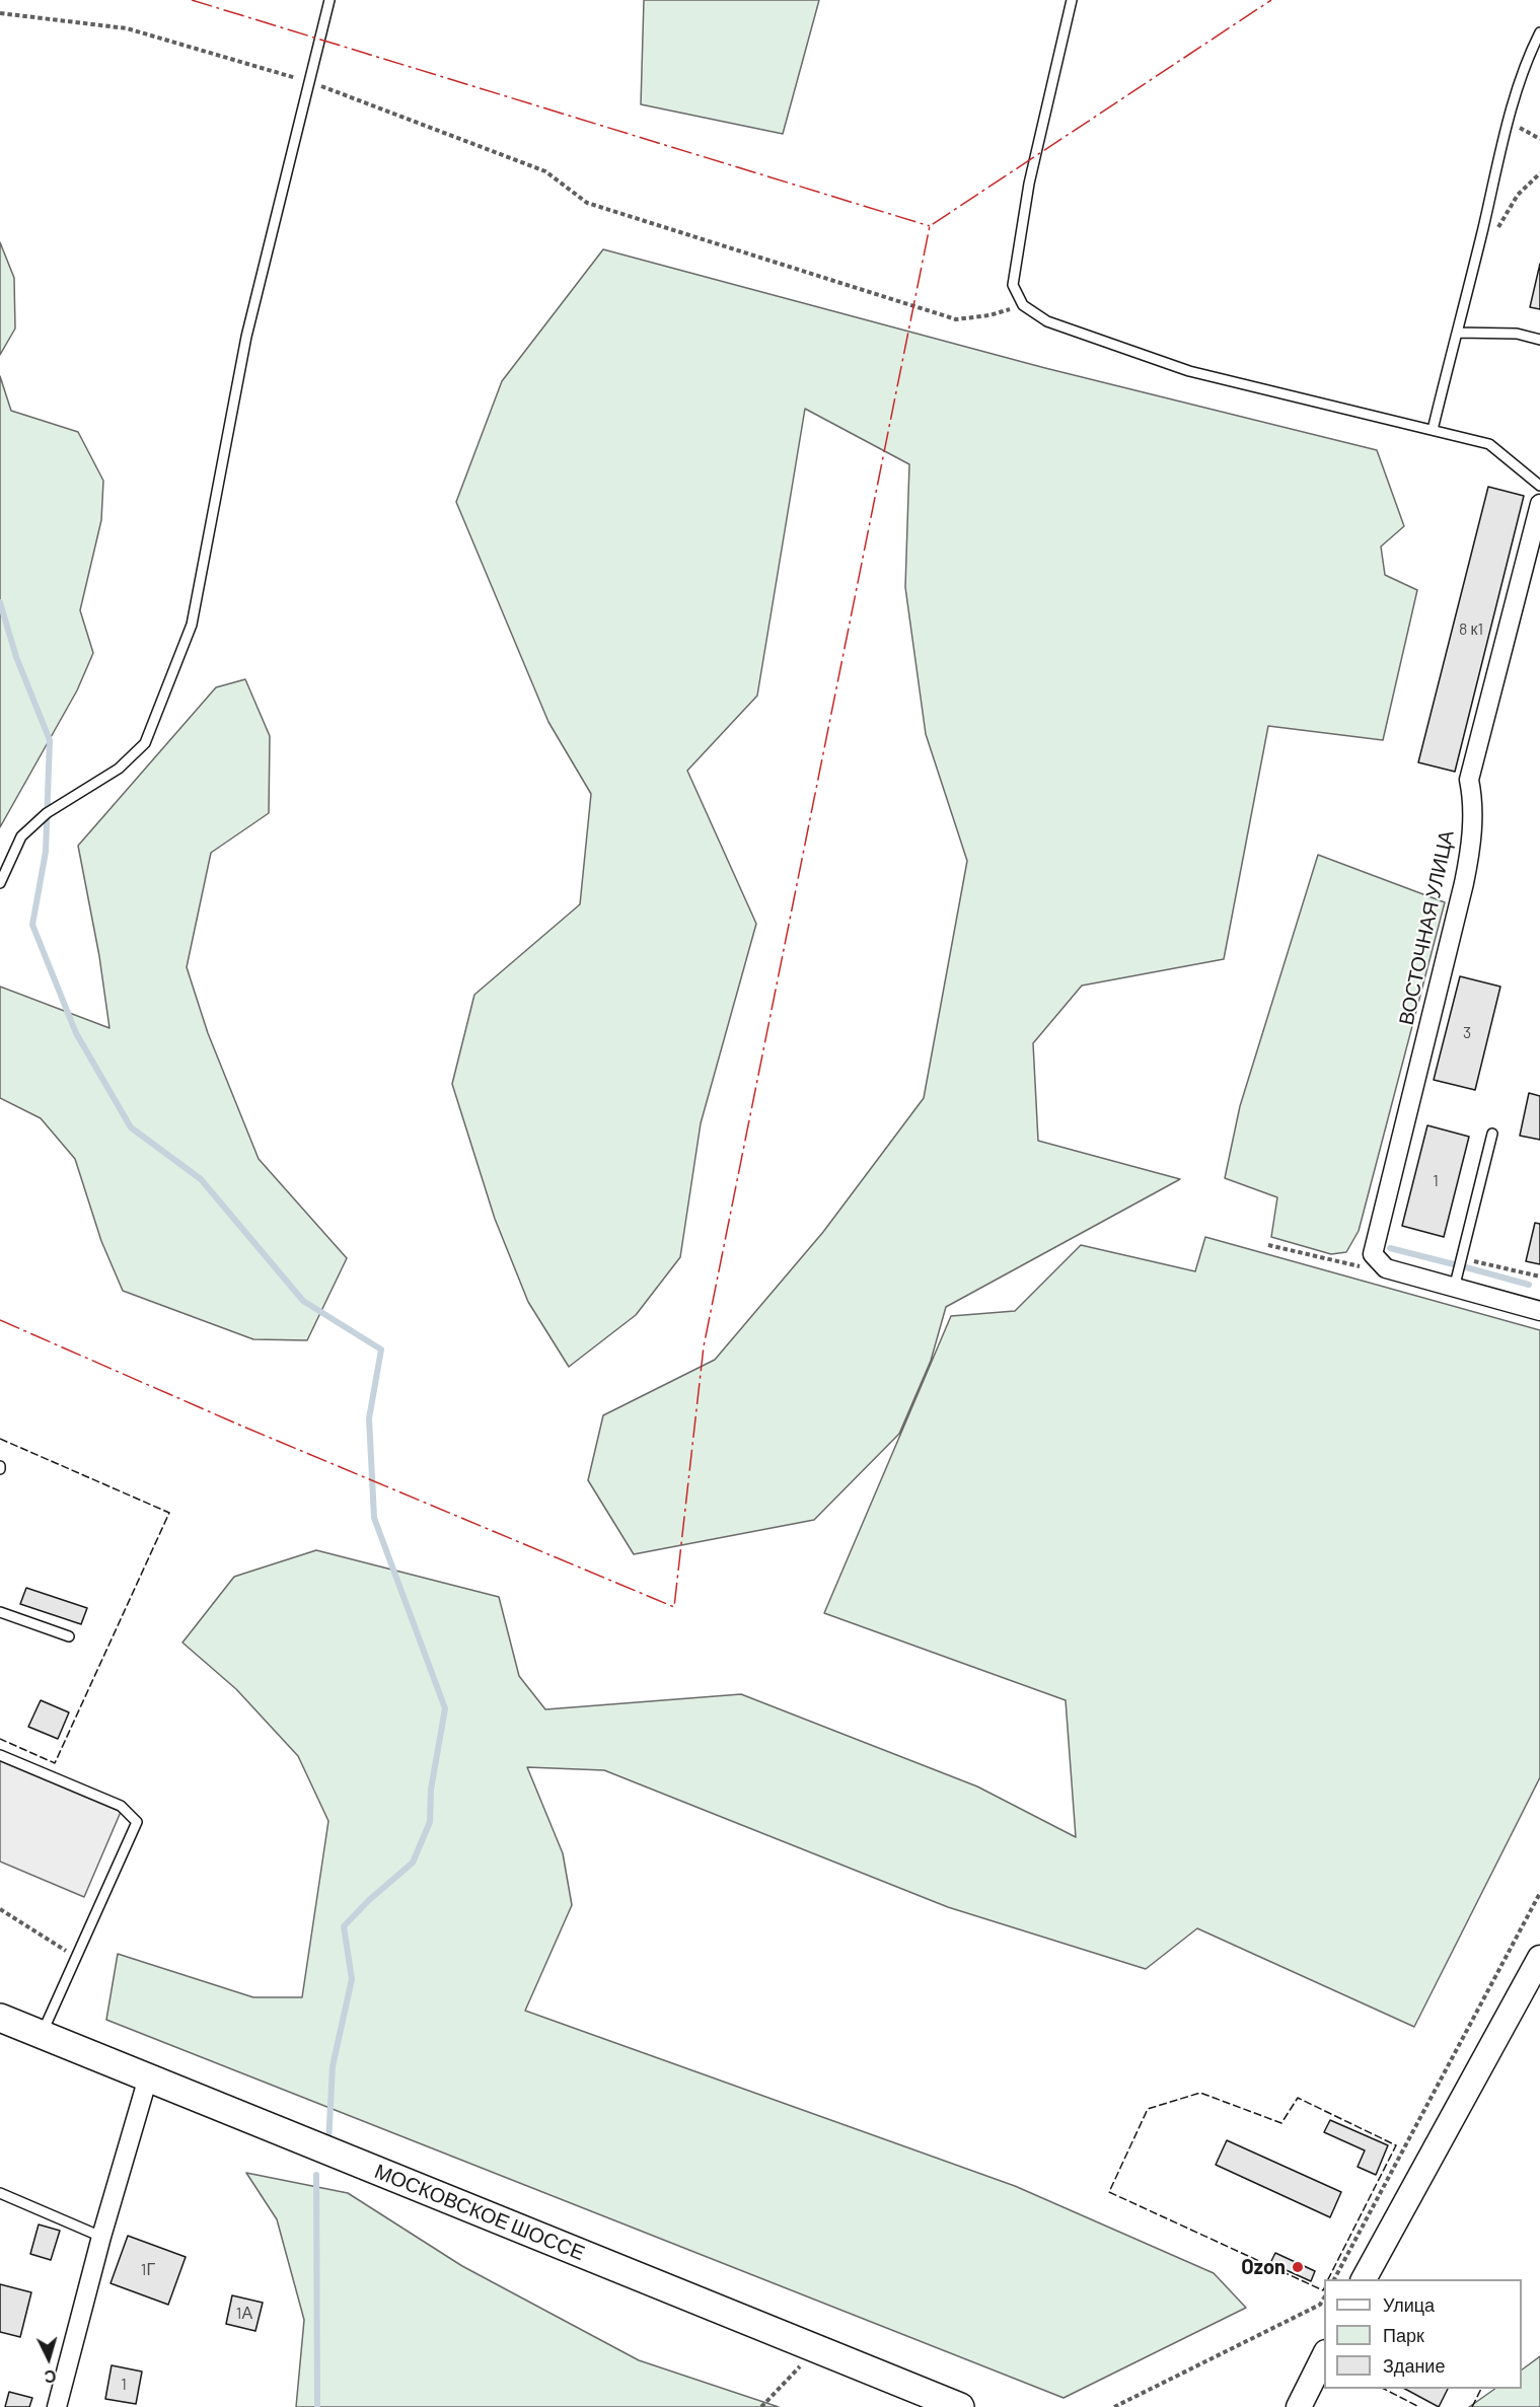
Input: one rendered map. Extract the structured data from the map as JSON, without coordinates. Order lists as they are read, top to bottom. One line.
{"streets":{"main road":["МОСКОВСКОЕ ШОССЕ"],"street":["ВОСТОЧНАЯ УЛИЦА"]},"places":["Ozon"],"house_numbers":["8 к1","3","1","1Г","1А","1"],"legend":["Улица","Парк","Здание"],"north":"bottom"}
